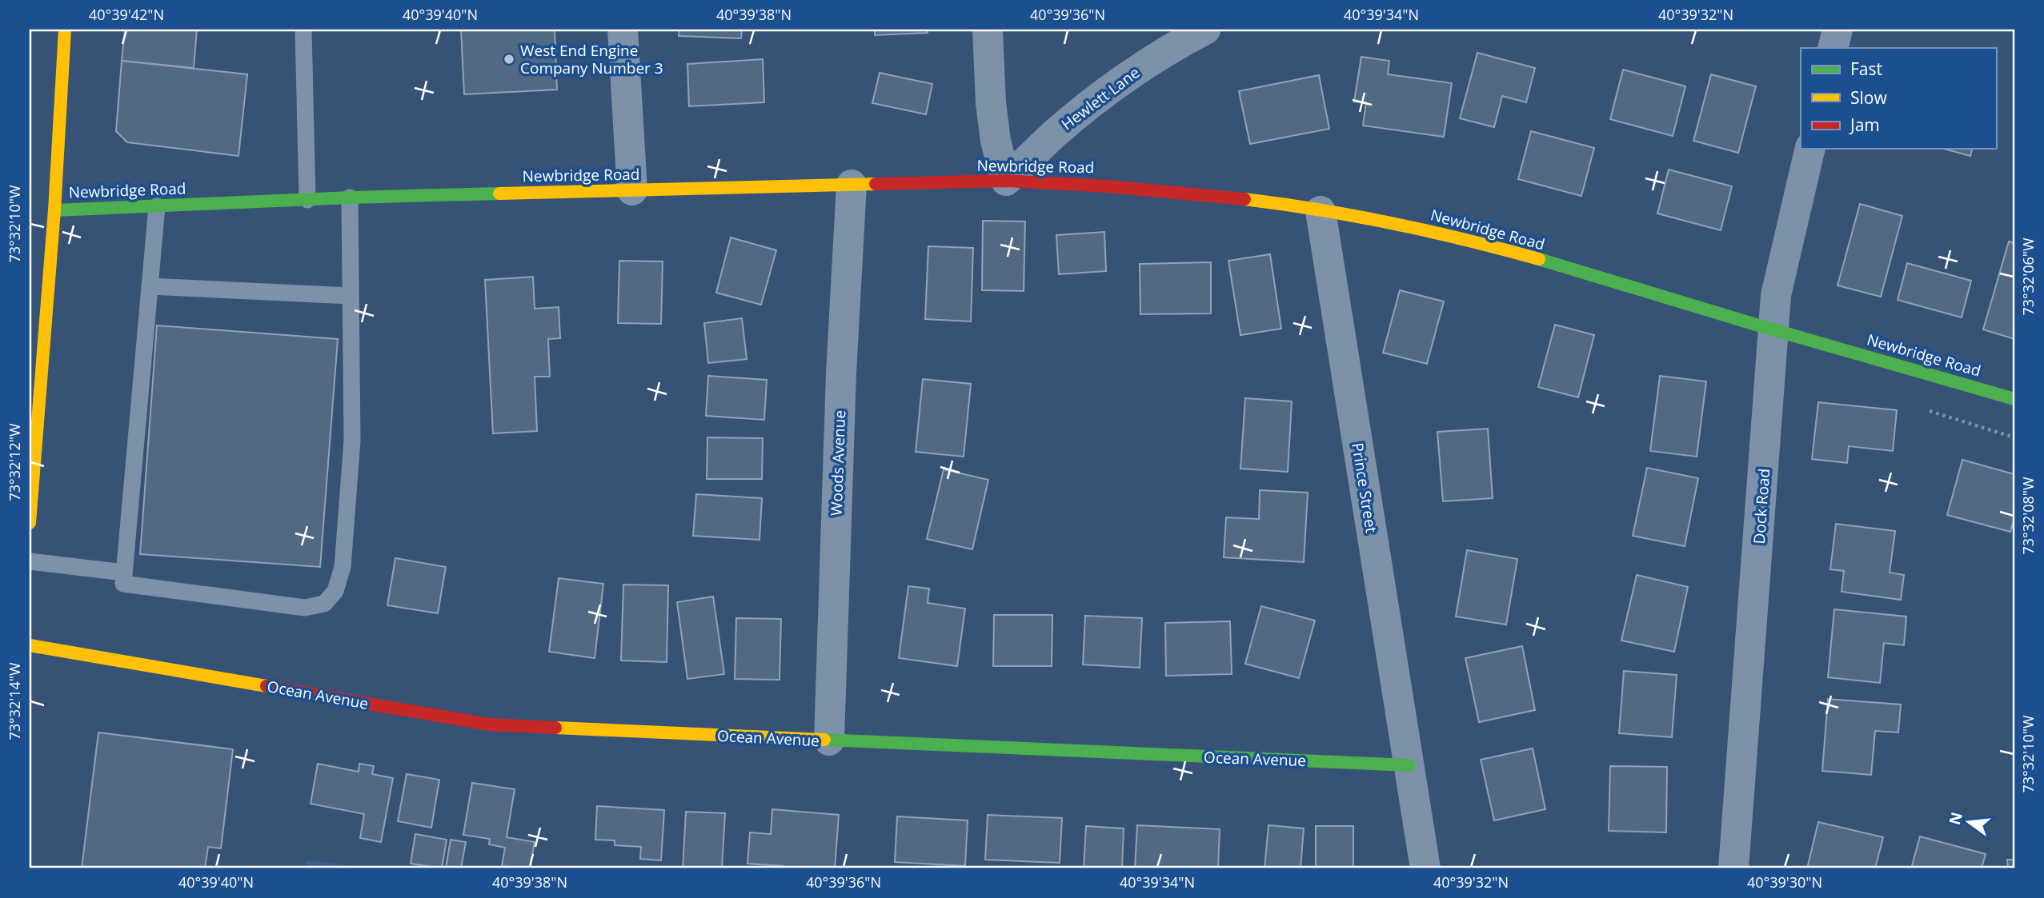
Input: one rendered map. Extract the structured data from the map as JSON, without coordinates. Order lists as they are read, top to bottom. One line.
{"streets":{"street":["Hewlett Lane","Newbridge Road","Woods Avenue","Prince Street","Dock Road","Ocean Avenue"]},"crossings":[["Hewlett Lane","Newbridge Road"],["Newbridge Road","Woods Avenue"],["Newbridge Road","Prince Street"],["Newbridge Road","Dock Road"],["Woods Avenue","Ocean Avenue"],["Prince Street","Ocean Avenue"]],"places":["West End Engine Company Number 3"],"legend":["Fast","Slow","Jam"],"north":"left","coordinates":["40°39'42\"N","40°39'40\"N","40°39'38\"N","40°39'36\"N","40°39'34\"N","40°39'32\"N","73°32'10\"W","73°32'06\"W","73°32'12\"W","73°32'08\"W","73°32'14\"W","40°39'30\"N"]}
